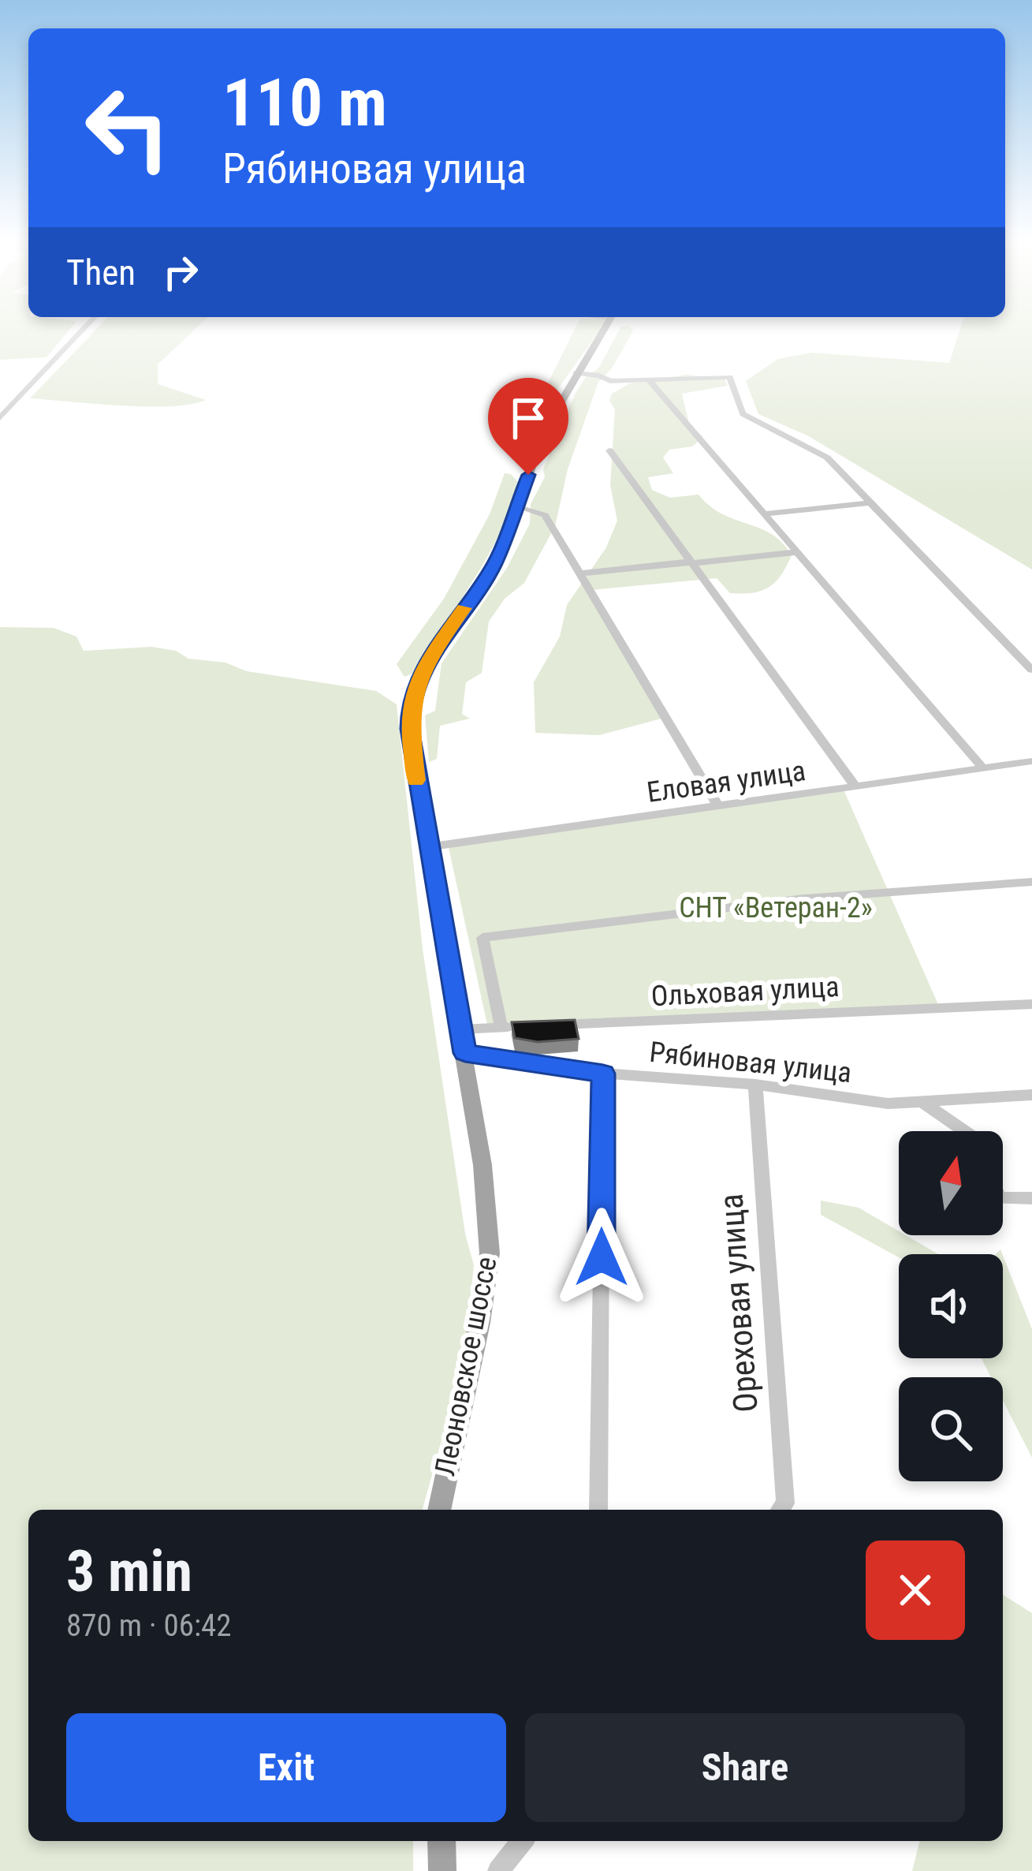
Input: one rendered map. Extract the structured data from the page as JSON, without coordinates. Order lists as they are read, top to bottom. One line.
{"streets":{"main road":["Леоновское шоссе"],"street":["Еловая улица","Ольховая улица","Рябиновая улица","Ореховая улица"]},"crossings":[["Еловая улица","Леоновское шоссе"],["Рябиновая улица","Ореховая улица"],["Рябиновая улица","Леоновское шоссе"]],"parks":["СНТ «Ветеран-2»"],"north":"top","page":{"turn":["110 m","Рябиновая улица"],"then":"Then","heading":["3 min","870 m · 06:42"],"buttons":["Exit","Share"]}}
